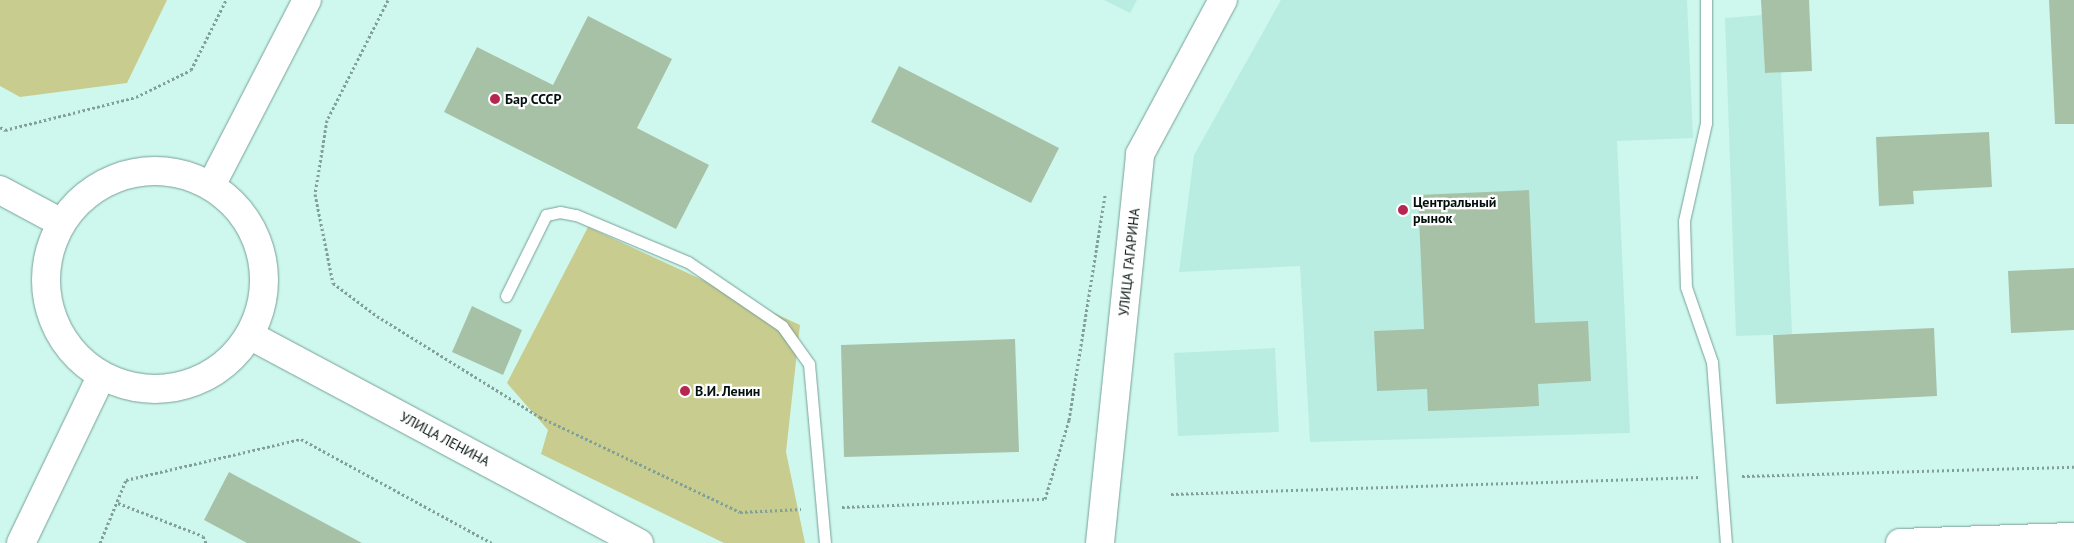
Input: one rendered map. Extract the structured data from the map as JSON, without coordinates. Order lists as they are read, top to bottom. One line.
{"streets":{"street":["УЛИЦА ГАГАРИНА","УЛИЦА ЛЕНИНА"]},"places":["Бар СССР","Центральный рынок","В.И. Ленин"]}
